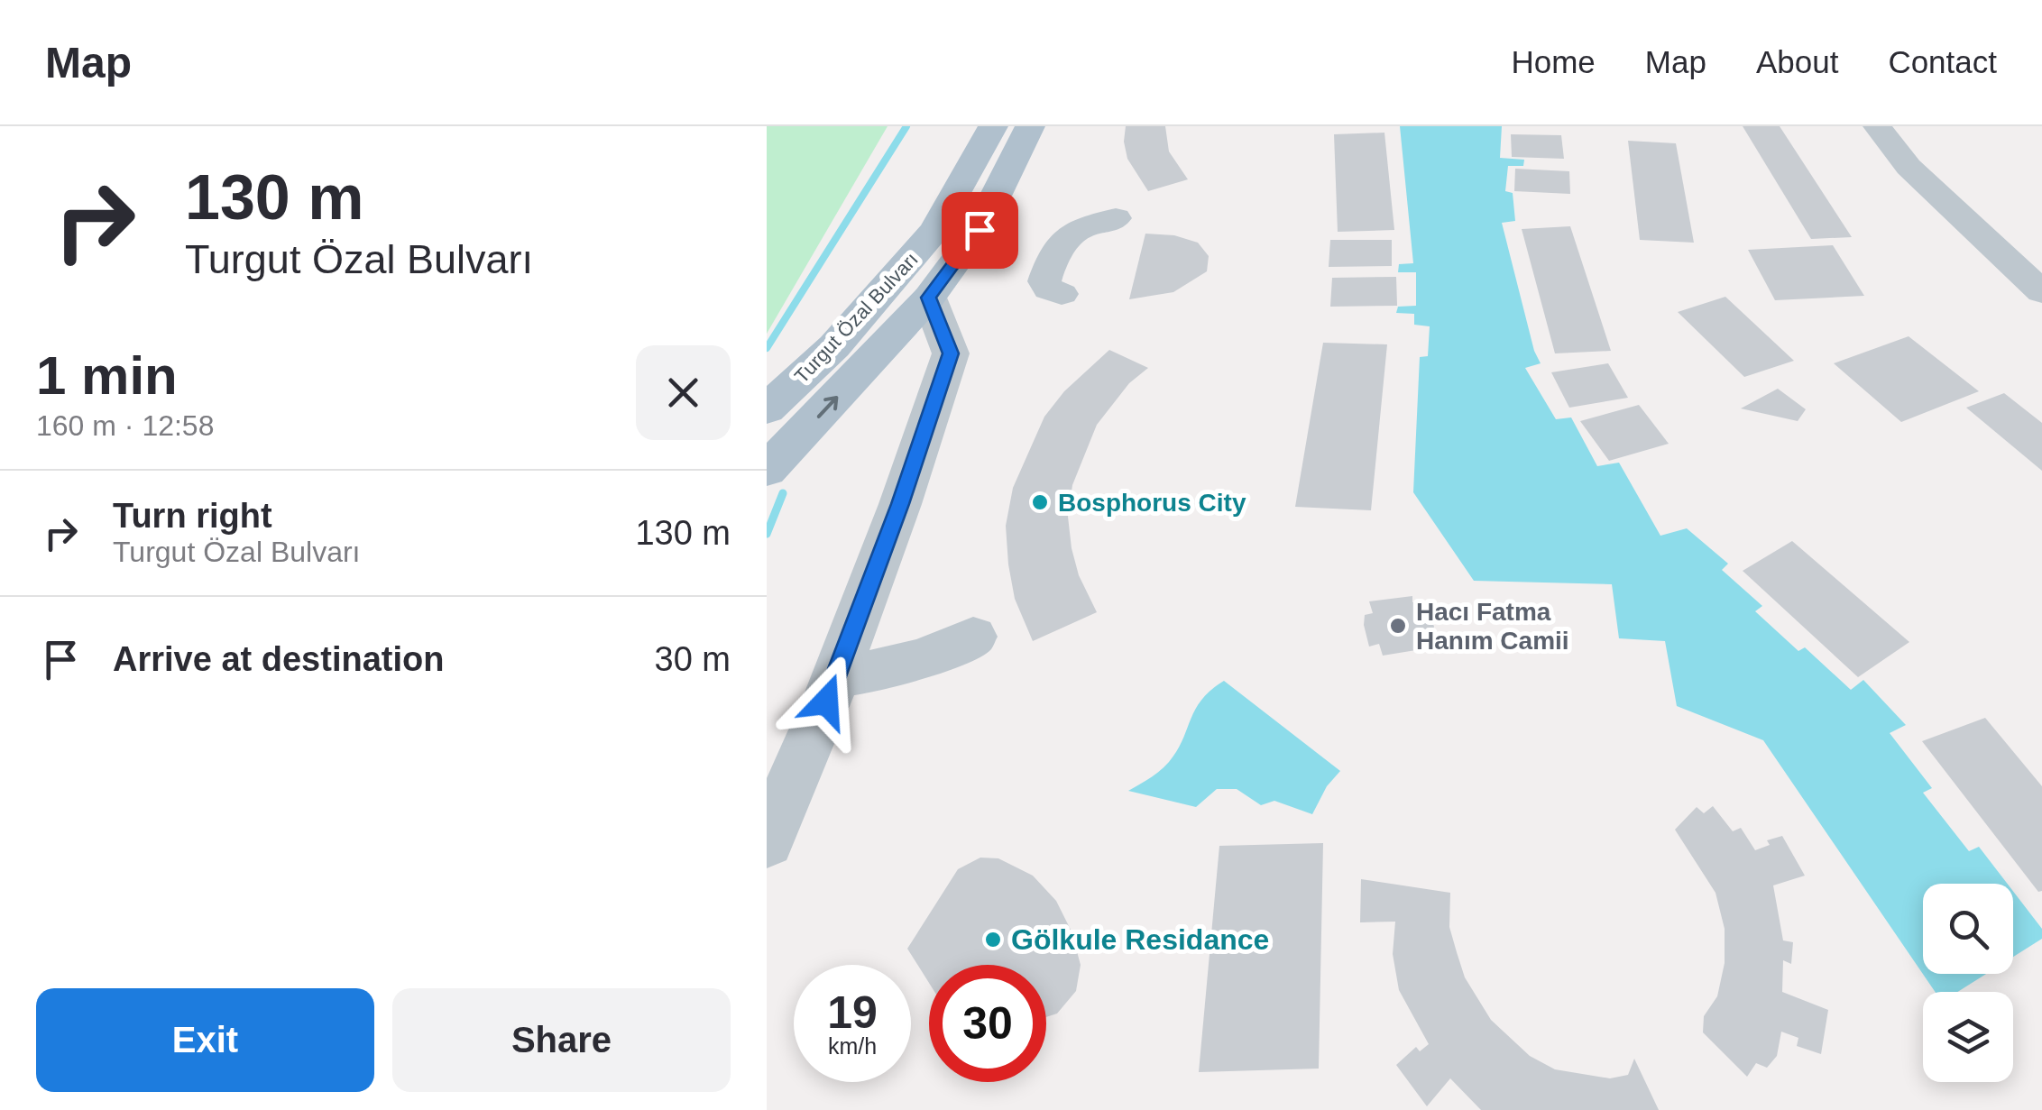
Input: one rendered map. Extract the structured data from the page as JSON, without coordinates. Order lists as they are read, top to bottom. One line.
{"streets":{"main road":["Turgut Özal Bulvarı"]},"places":["Bosphorus City","Hacı Fatma Hanım Camii","Gölkule Residance"],"page":{"header":"Map","nav":["Home","Map","About","Contact"],"turn":["130 m","Turgut Özal Bulvarı"],"heading":["1 min","160 m · 12:58"],"list":[{"name":"Turn right","note":"Turgut Özal Bulvarı","value":"130 m"},{"name":"Arrive at destination","value":"30 m"}],"speed":"19 km/h","limit":"30","buttons":["Exit","Share"]}}
